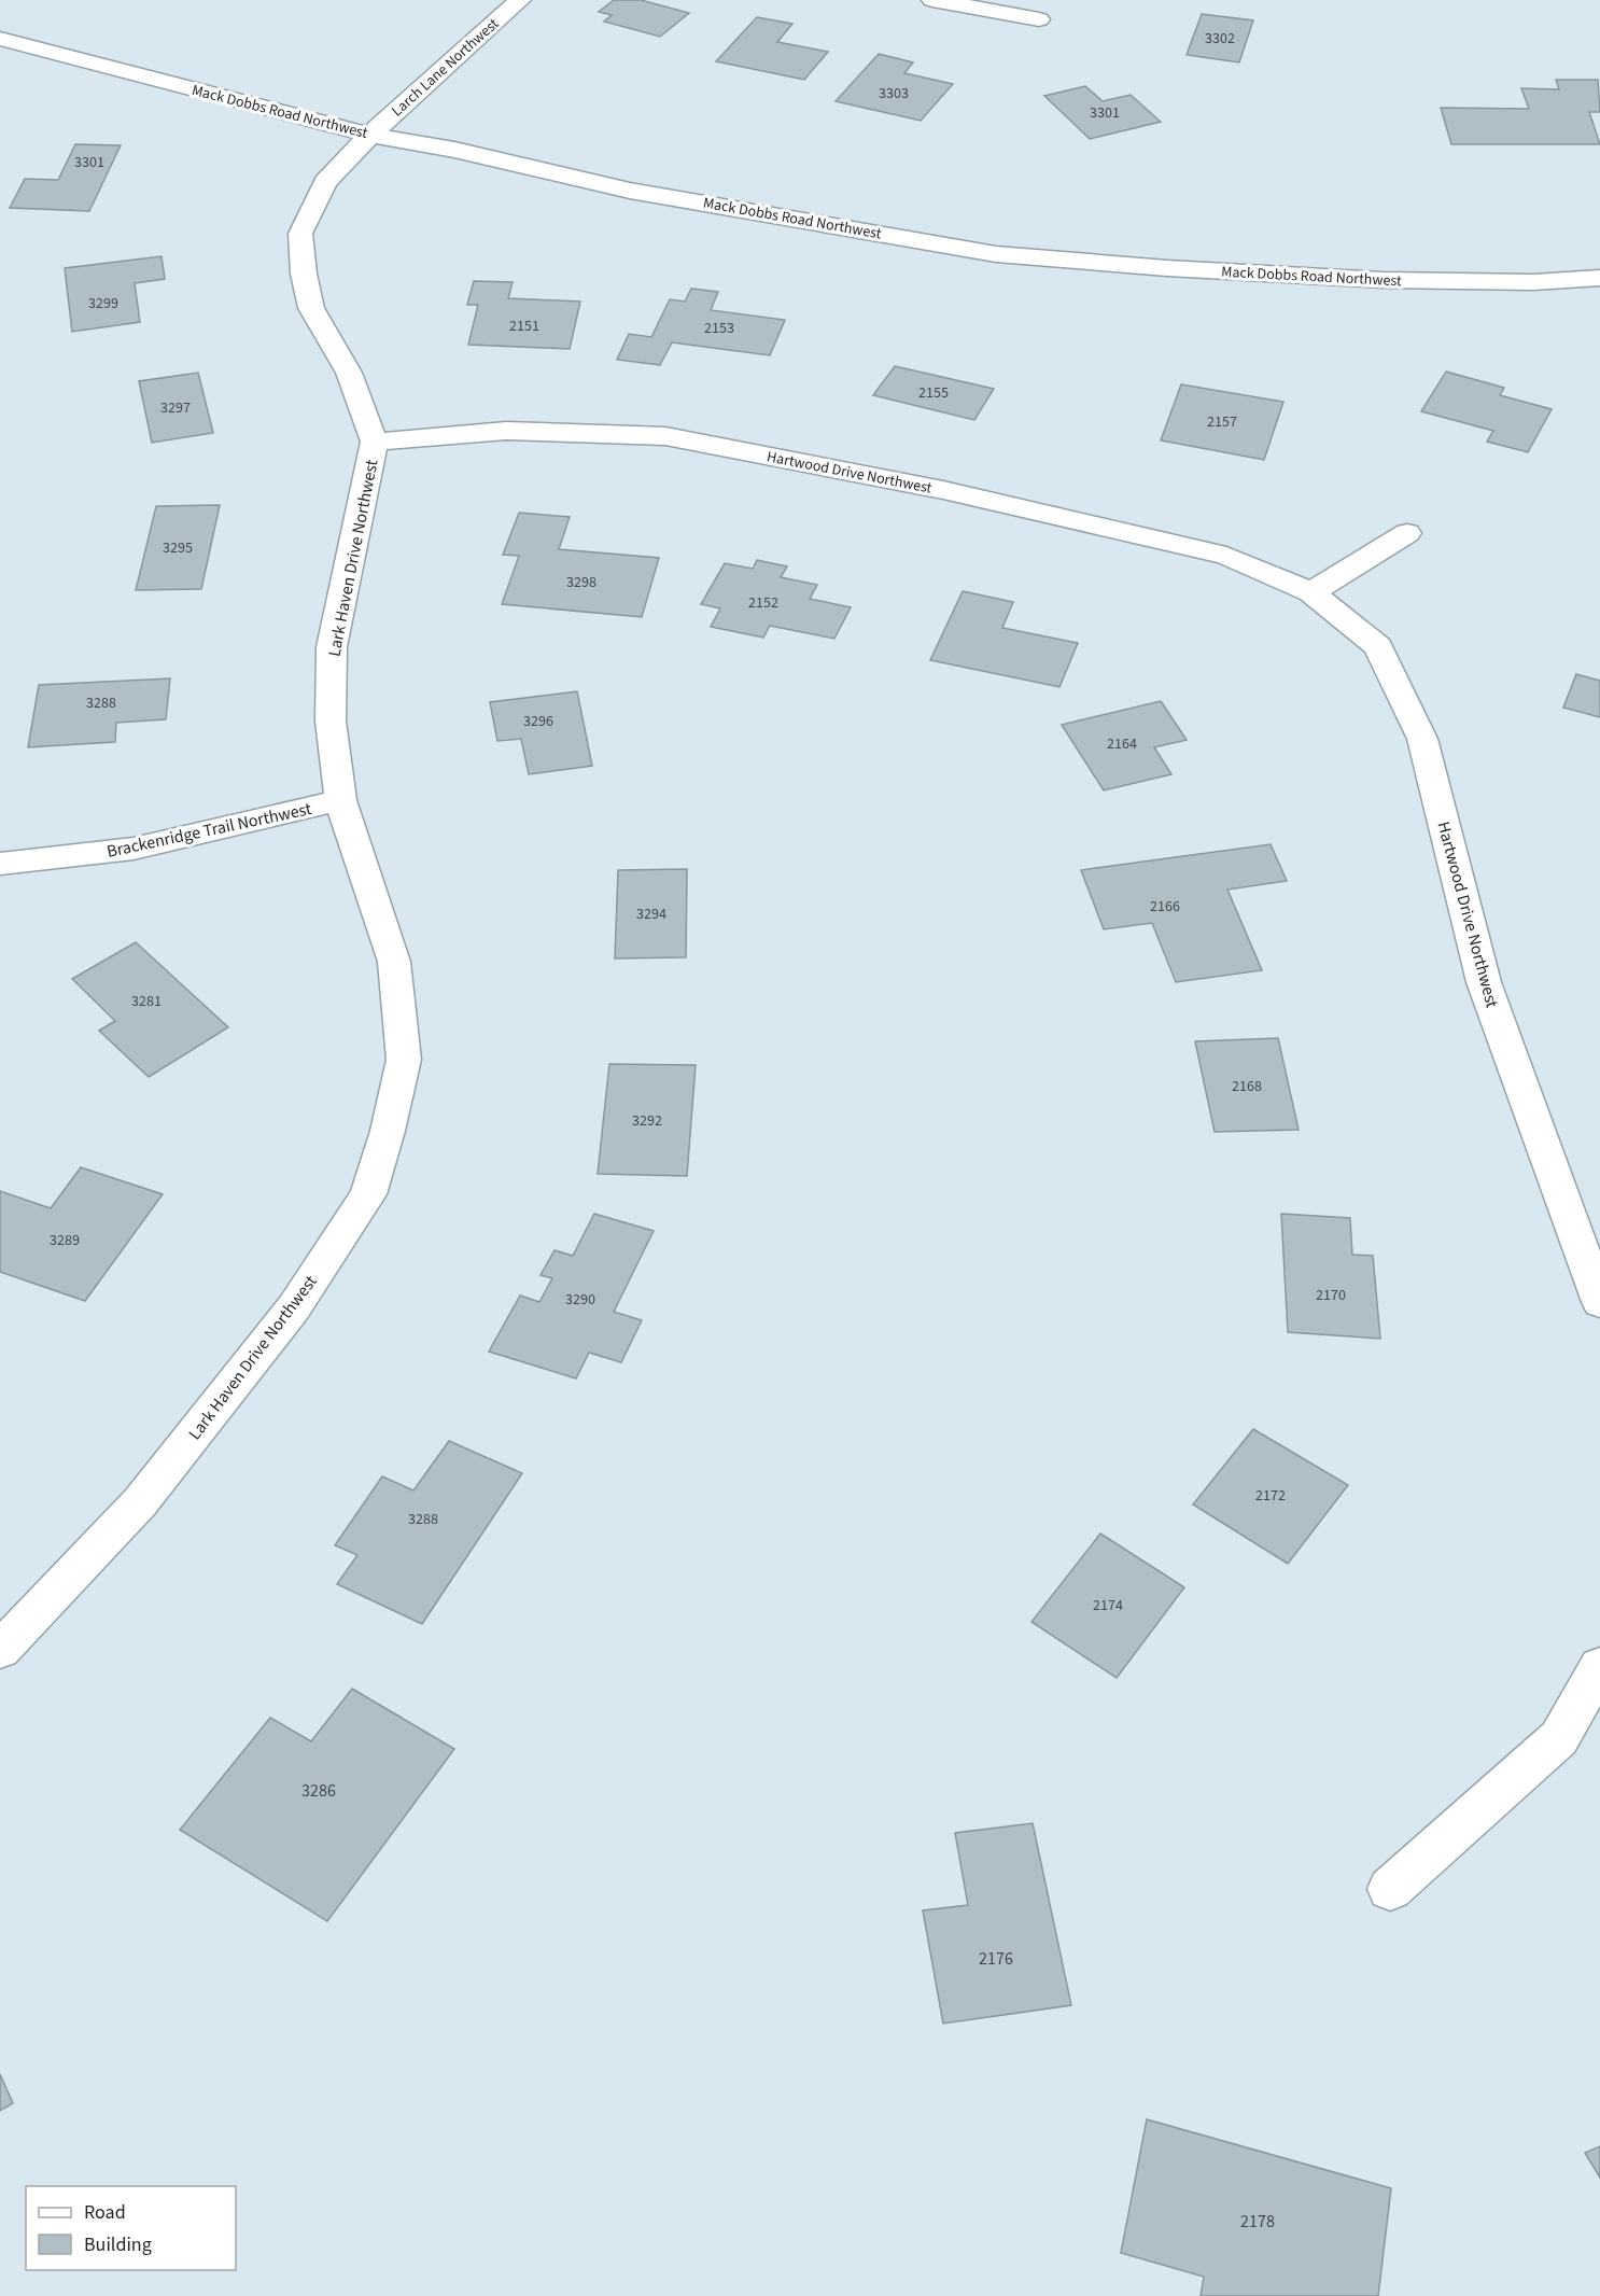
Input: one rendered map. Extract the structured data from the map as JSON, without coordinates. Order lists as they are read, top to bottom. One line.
{"streets":{"street":["Larch Lane Northwest","Mack Dobbs Road Northwest","Hartwood Drive Northwest","Lark Haven Drive Northwest","Brackenridge Trail Northwest"]},"crossings":[["Larch Lane Northwest","Mack Dobbs Road Northwest"],["Larch Lane Northwest","Lark Haven Drive Northwest"],["Mack Dobbs Road Northwest","Lark Haven Drive Northwest"],["Hartwood Drive Northwest","Lark Haven Drive Northwest"],["Lark Haven Drive Northwest","Brackenridge Trail Northwest"]],"house_numbers":["3302","3303","3301","3301","3299","2151","2153","2155","3297","2157","3295","3298","2152","3288","3296","2164","2166","3294","3281","2168","3292","3289","2170","3290","2172","3288","2174","3286","2176","2178"],"legend":["Road","Building"]}
